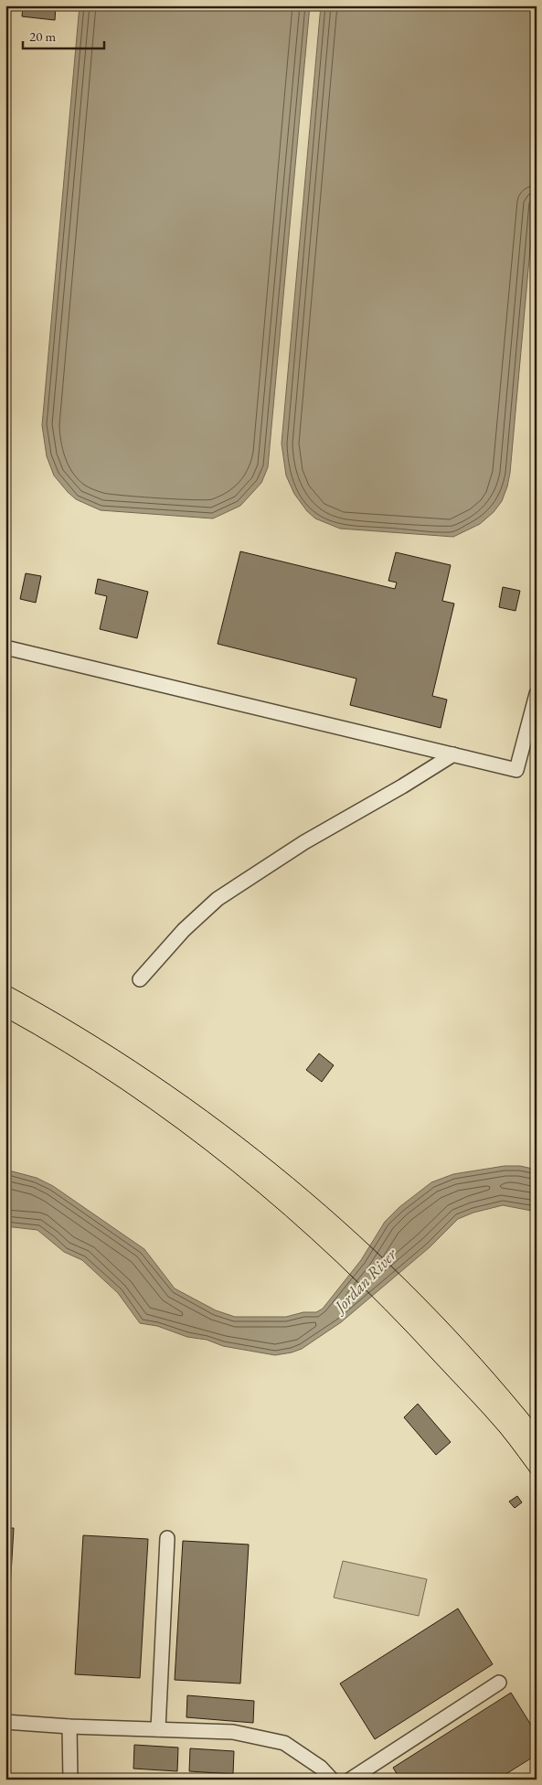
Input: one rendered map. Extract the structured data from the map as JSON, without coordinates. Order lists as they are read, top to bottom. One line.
{"water":["Jordan River"],"scale_bar":"20 m"}
